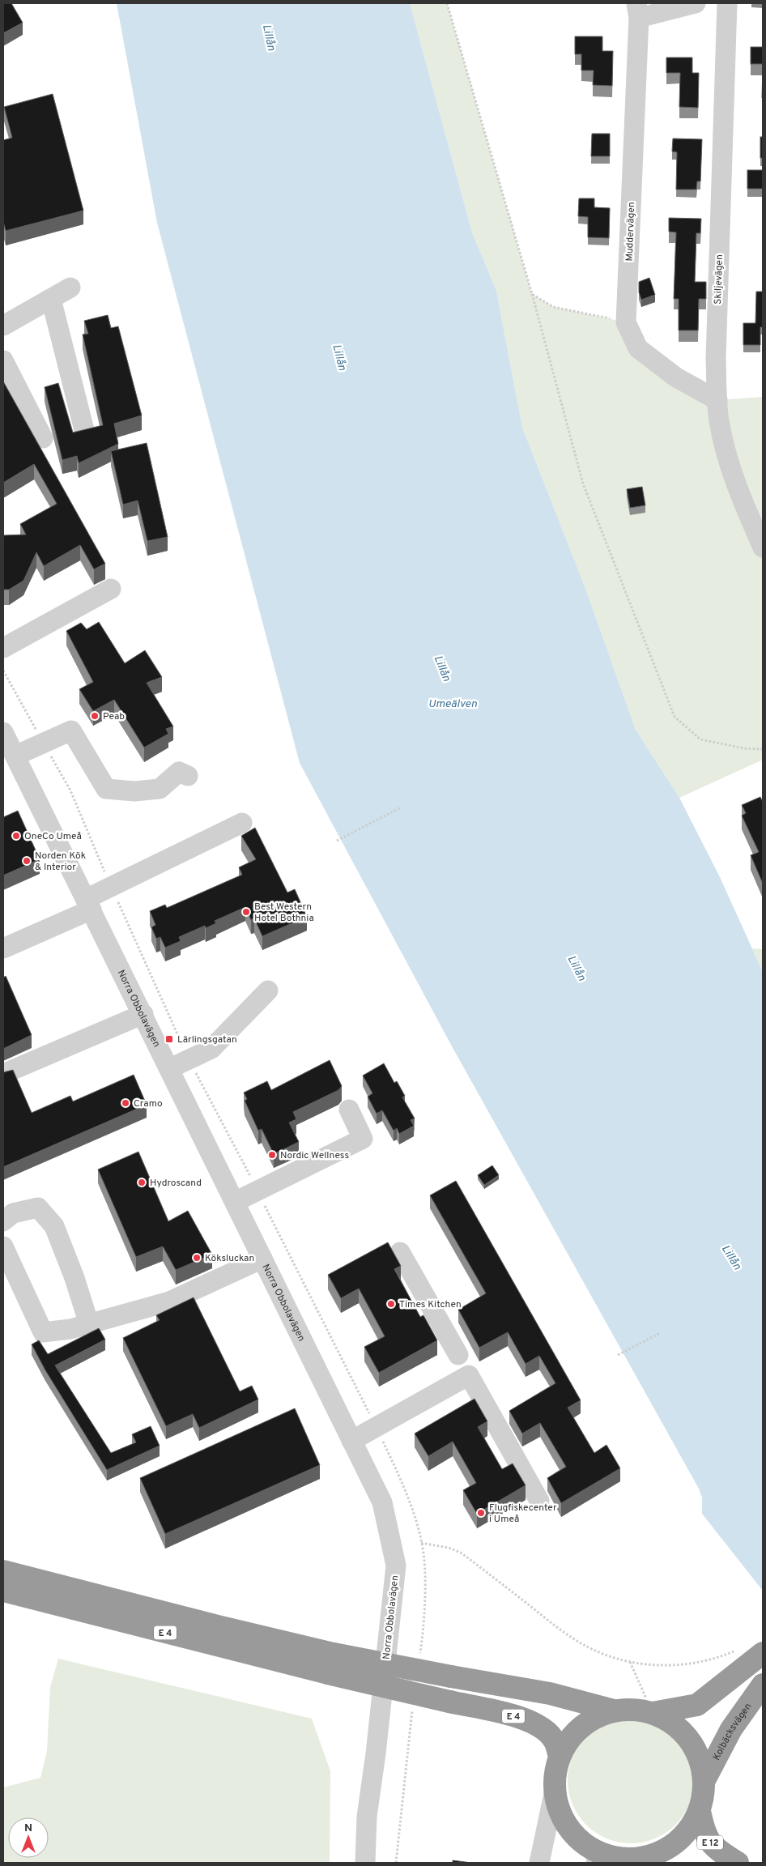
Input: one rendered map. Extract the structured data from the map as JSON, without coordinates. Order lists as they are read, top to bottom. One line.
{"streets":{"highway":["E 4","Kolbäcksvägen","E 12"],"street":["Muddervägen","Skiljevägen","Norra Obbolavägen"]},"crossings":[["Muddervägen","Skiljevägen"],["E 4","Kolbäcksvägen"],["E 4","E 12"]],"water":["Lillån","Umeälven"],"places":{"other":["Peab","OneCo Umeå","Norden Kök & Interior","Best Western Hotel Bothnia","Cramo","Nordic Wellness","Hydroscand","Köksluckan","Times Kitchen","Flugfiskecenter i Umeå"],"transit":["Lärlingsgatan"]},"north":"top"}
